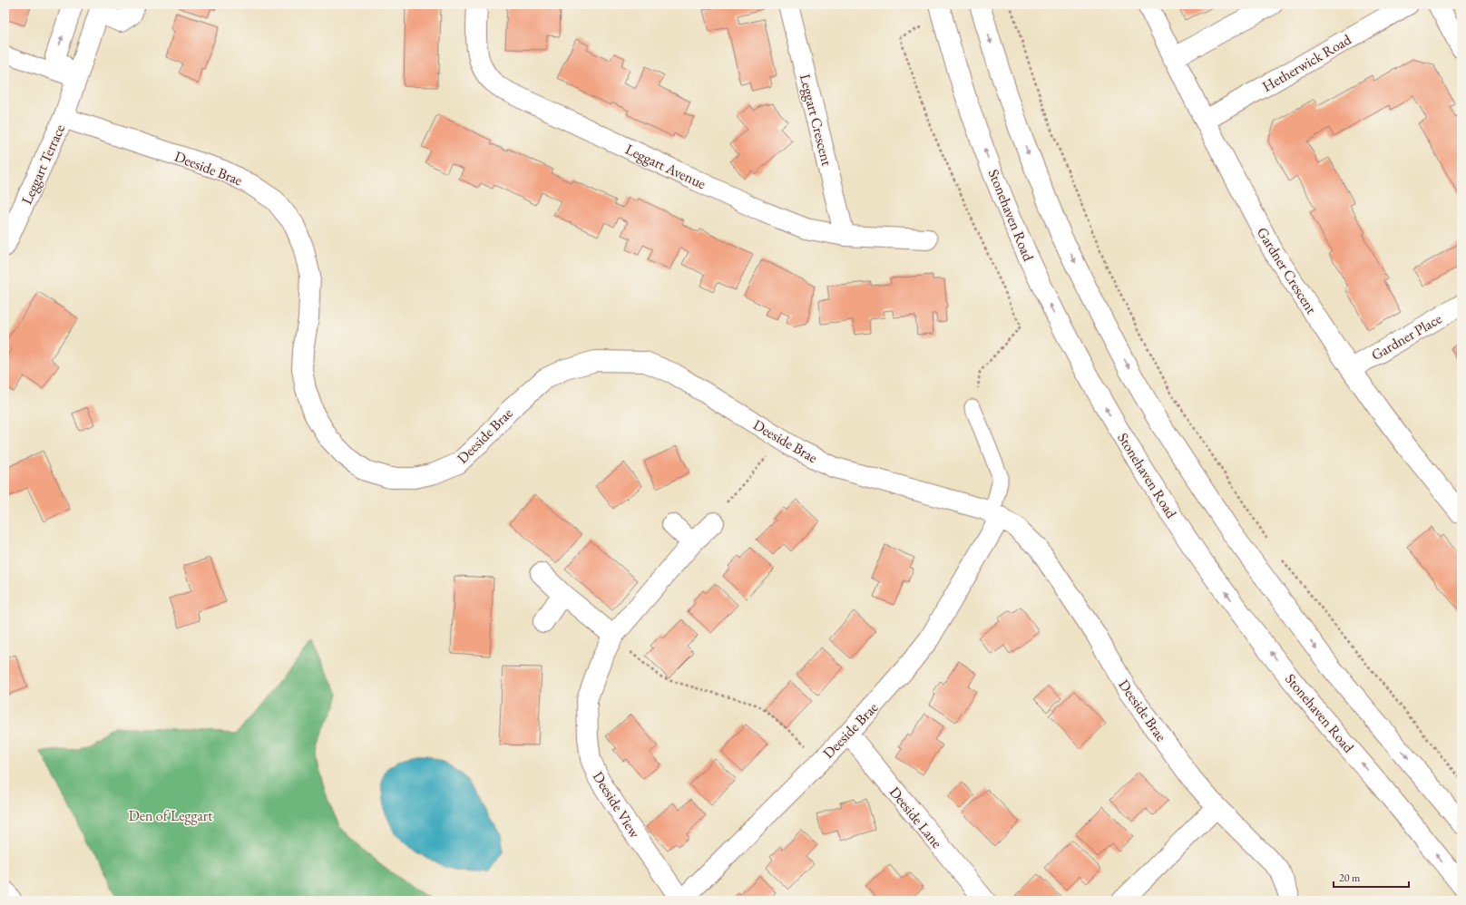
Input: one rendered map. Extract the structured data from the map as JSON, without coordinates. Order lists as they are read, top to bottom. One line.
{"streets":{"street":["Hetherwick Road","Leggart Crescent","Leggart Terrace","Leggart Avenue","Deeside Brae","Stonehaven Road","Gardner Crescent","Gardner Place","Deeside View","Deeside Lane"]},"crossings":[["Hetherwick Road","Gardner Crescent"],["Leggart Crescent","Leggart Avenue"],["Leggart Terrace","Deeside Brae"],["Deeside Brae","Deeside View"],["Deeside Brae","Deeside Lane"],["Gardner Crescent","Gardner Place"]],"parks":["Den of Leggart"],"scale_bar":"20 m"}
